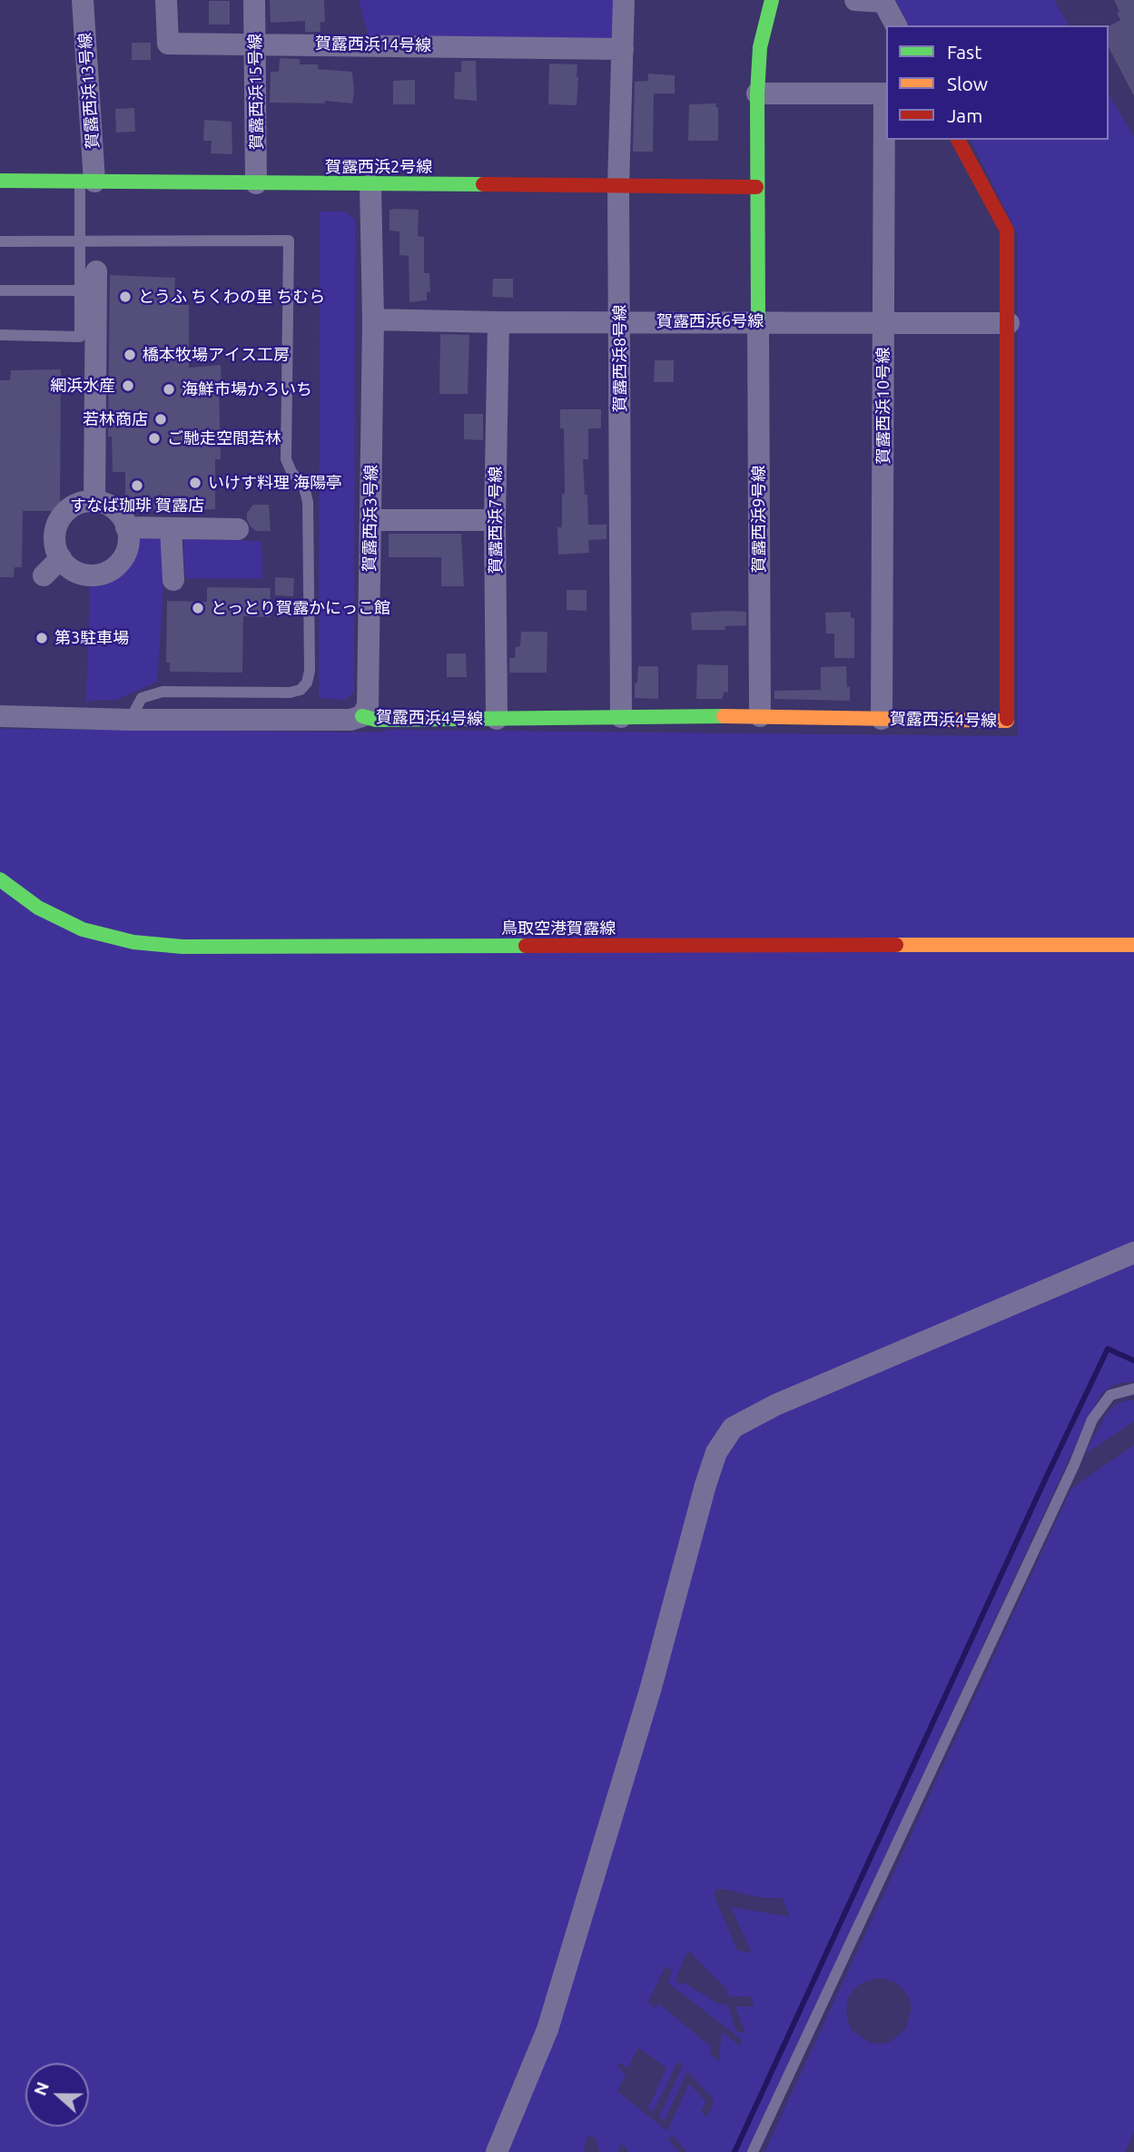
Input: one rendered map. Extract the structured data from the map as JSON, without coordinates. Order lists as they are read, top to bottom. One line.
{"streets":{"street":["賀露西浜14号線","賀露西浜13号線","賀露西浜15号線","賀露西浜2号線","賀露西浜6号線","賀露西浜8号線","賀露西浜10号線","賀露西浜3号線","賀露西浜9号線","賀露西浜7号線","賀露西浜4号線","鳥取空港賀露線"]},"crossings":[["賀露西浜14号線","賀露西浜15号線"],["賀露西浜14号線","賀露西浜8号線"],["賀露西浜13号線","賀露西浜2号線"],["賀露西浜15号線","賀露西浜2号線"],["賀露西浜2号線","賀露西浜8号線"],["賀露西浜2号線","賀露西浜3号線"],["賀露西浜6号線","賀露西浜8号線"],["賀露西浜6号線","賀露西浜10号線"],["賀露西浜6号線","賀露西浜3号線"],["賀露西浜6号線","賀露西浜9号線"],["賀露西浜6号線","賀露西浜7号線"],["賀露西浜6号線","賀露西浜4号線"],["賀露西浜8号線","賀露西浜4号線"],["賀露西浜10号線","賀露西浜4号線"],["賀露西浜3号線","賀露西浜4号線"],["賀露西浜9号線","賀露西浜4号線"],["賀露西浜7号線","賀露西浜4号線"]],"places":["とうふ ちくわの里 ちむら","橋本牧場アイス工房","網浜水産","海鮮市場かろいち","若林商店","ご馳走空間若林","いけす料理 海陽亭","すなば珈琲 賀露店","とっとり賀露かにっこ館","第3駐車場"],"legend":["Fast","Slow","Jam"],"north":"left"}
